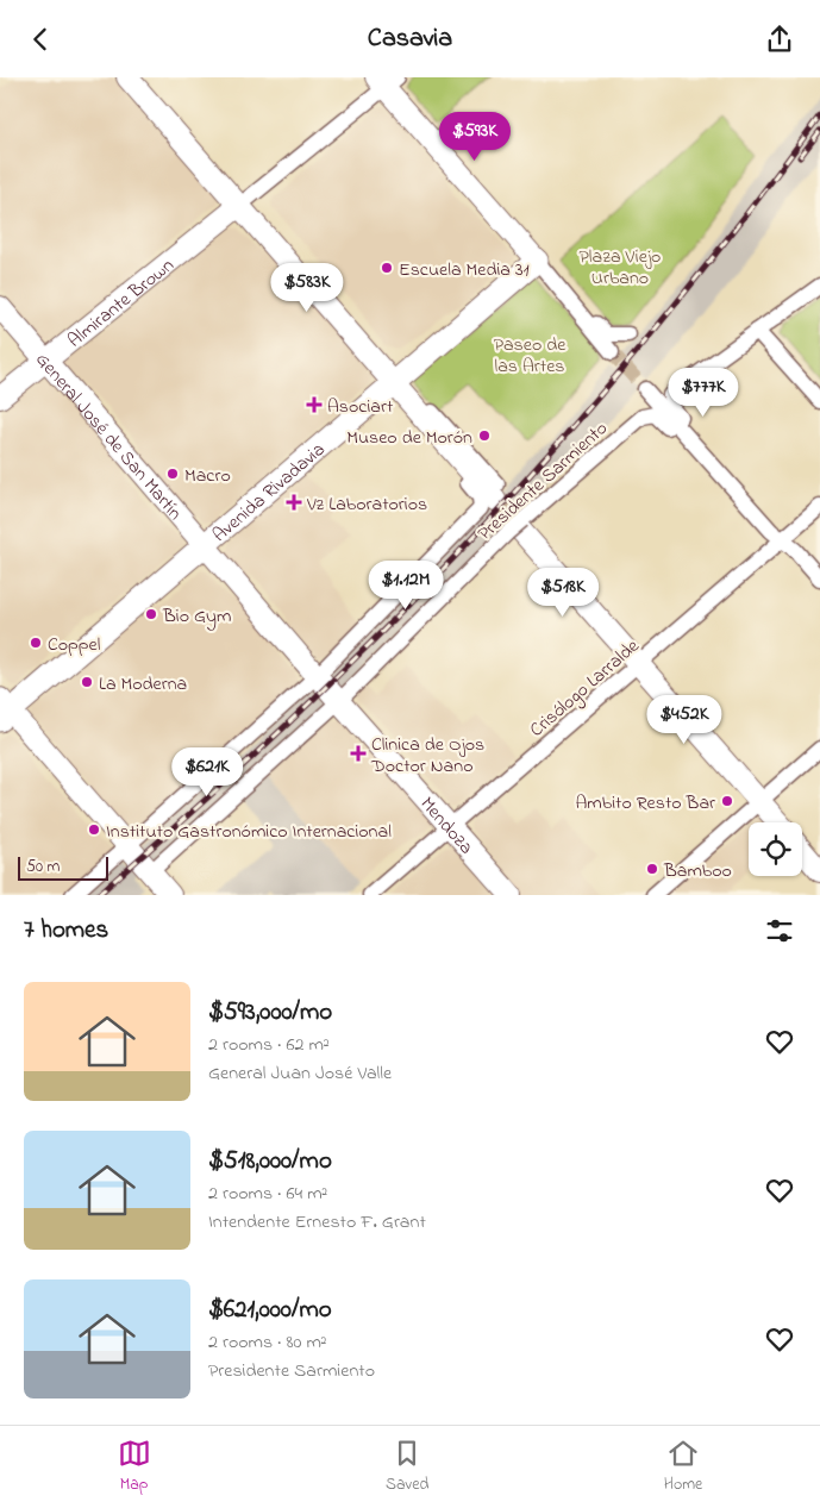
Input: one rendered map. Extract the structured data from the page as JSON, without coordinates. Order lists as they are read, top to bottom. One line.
{"streets":{"main road":["Avenida Rivadavia"],"street":["Almirante Brown","General José de San Martín","Presidente Sarmiento","Crisólogo Larralde","Mendoza"]},"crossings":[["Almirante Brown","General José de San Martín"],["General José de San Martín","Presidente Sarmiento"],["General José de San Martín","Avenida Rivadavia"],["General José de San Martín","Mendoza"],["Presidente Sarmiento","Mendoza"],["Crisólogo Larralde","Mendoza"]],"parks":["Plaza Viejo Urbano","Paseo de las Artes"],"places":{"other":["Escuela Media 31","Museo de Morón","Macro","Bio Gym","Coppel","La Moderna","Ambito Resto Bar","Instituto Gastronómico Internacional","Bamboo"],"health":["Asociart","Vz Laboratorios","Clinica de Ojos Doctor Nano"]},"scale_bar":"50 m","page":{"header":"Casavia","price":["$593K","$583K","$777K","$1.12M","$518K","$452K","$621K"],"scale":"50 m","heading":"7 homes","list":[{"name":"$593,000/mo","note":"2 rooms · 62 m² · General Juan José Valle"},{"name":"$518,000/mo","note":"2 rooms · 64 m² · Intendente Ernesto F. Grant"},{"name":"$621,000/mo","note":"2 rooms · 80 m² · Presidente Sarmiento"}],"tabs":["Map","Saved","Home"]}}
